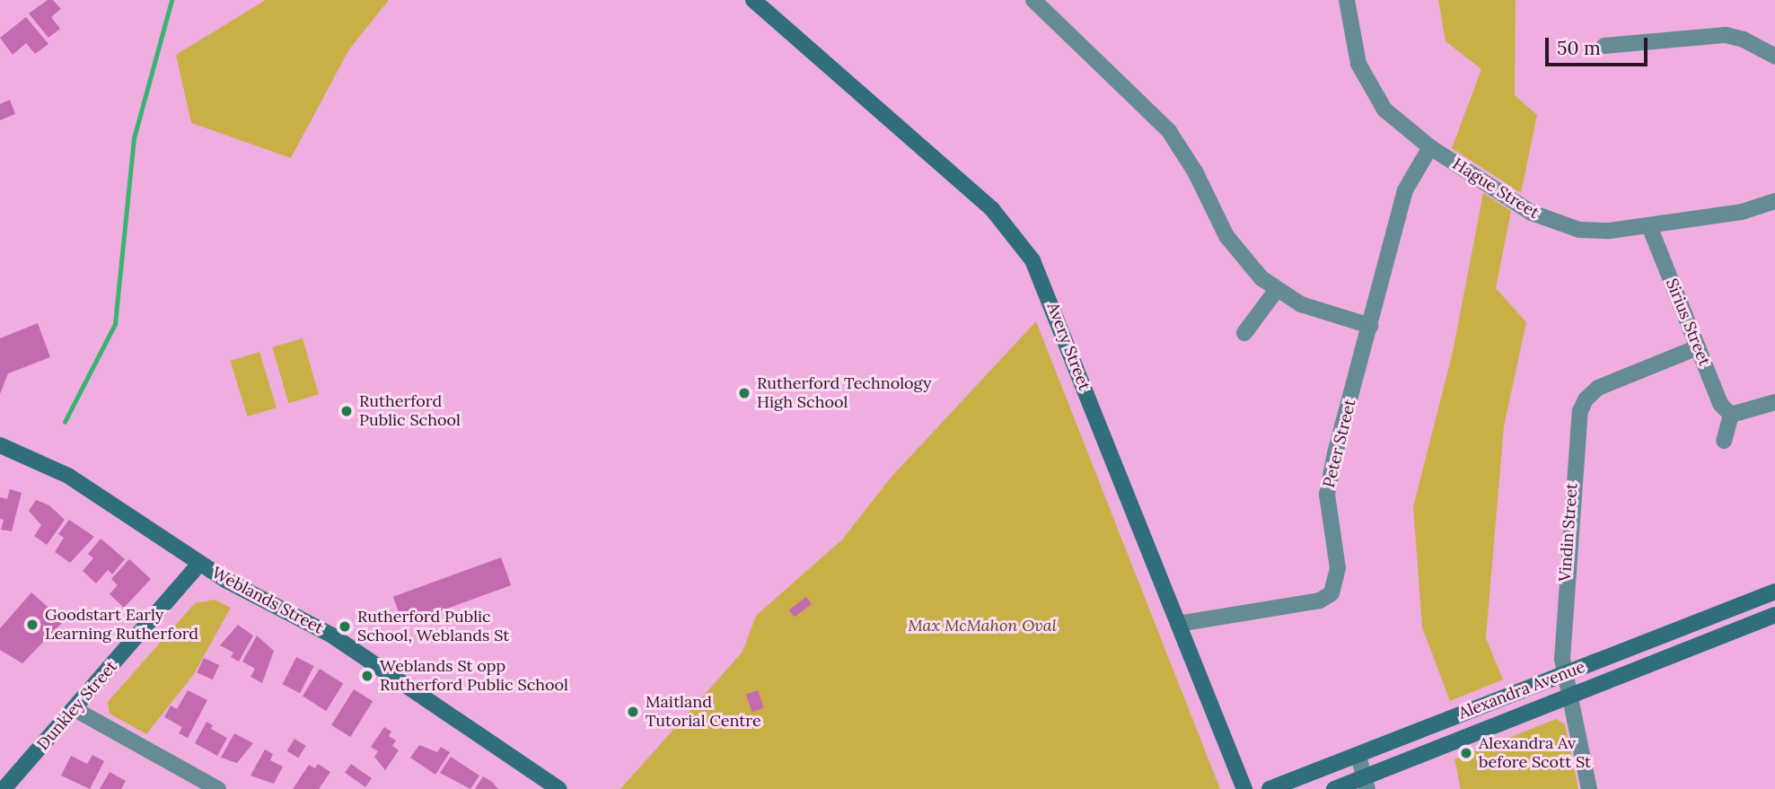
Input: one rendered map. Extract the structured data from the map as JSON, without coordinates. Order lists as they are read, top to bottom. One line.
{"streets":{"street":["Hague Street","Sirius Street","Avery Street","Peter Street","Vindin Street","Weblands Street","Alexandra Avenue","Dunkley Street"]},"crossings":[["Hague Street","Sirius Street"],["Hague Street","Peter Street"],["Sirius Street","Vindin Street"],["Avery Street","Peter Street"],["Vindin Street","Alexandra Avenue"],["Weblands Street","Dunkley Street"]],"parks":["Max McMahon Oval"],"places":["Rutherford Technology High School","Rutherford Public School","Goodstart Early Learning Rutherford","Rutherford Public School, Weblands St","Weblands St opp Rutherford Public School","Maitland Tutorial Centre","Alexandra Av before Scott St"],"scale_bar":"50 m"}
